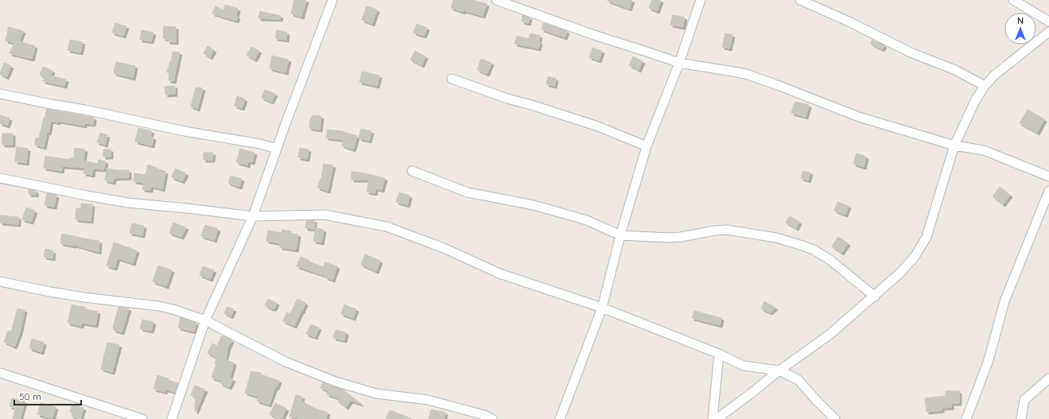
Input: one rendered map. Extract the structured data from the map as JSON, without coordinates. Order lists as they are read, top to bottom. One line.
{"scale_bar":"50 m","north":"top"}
